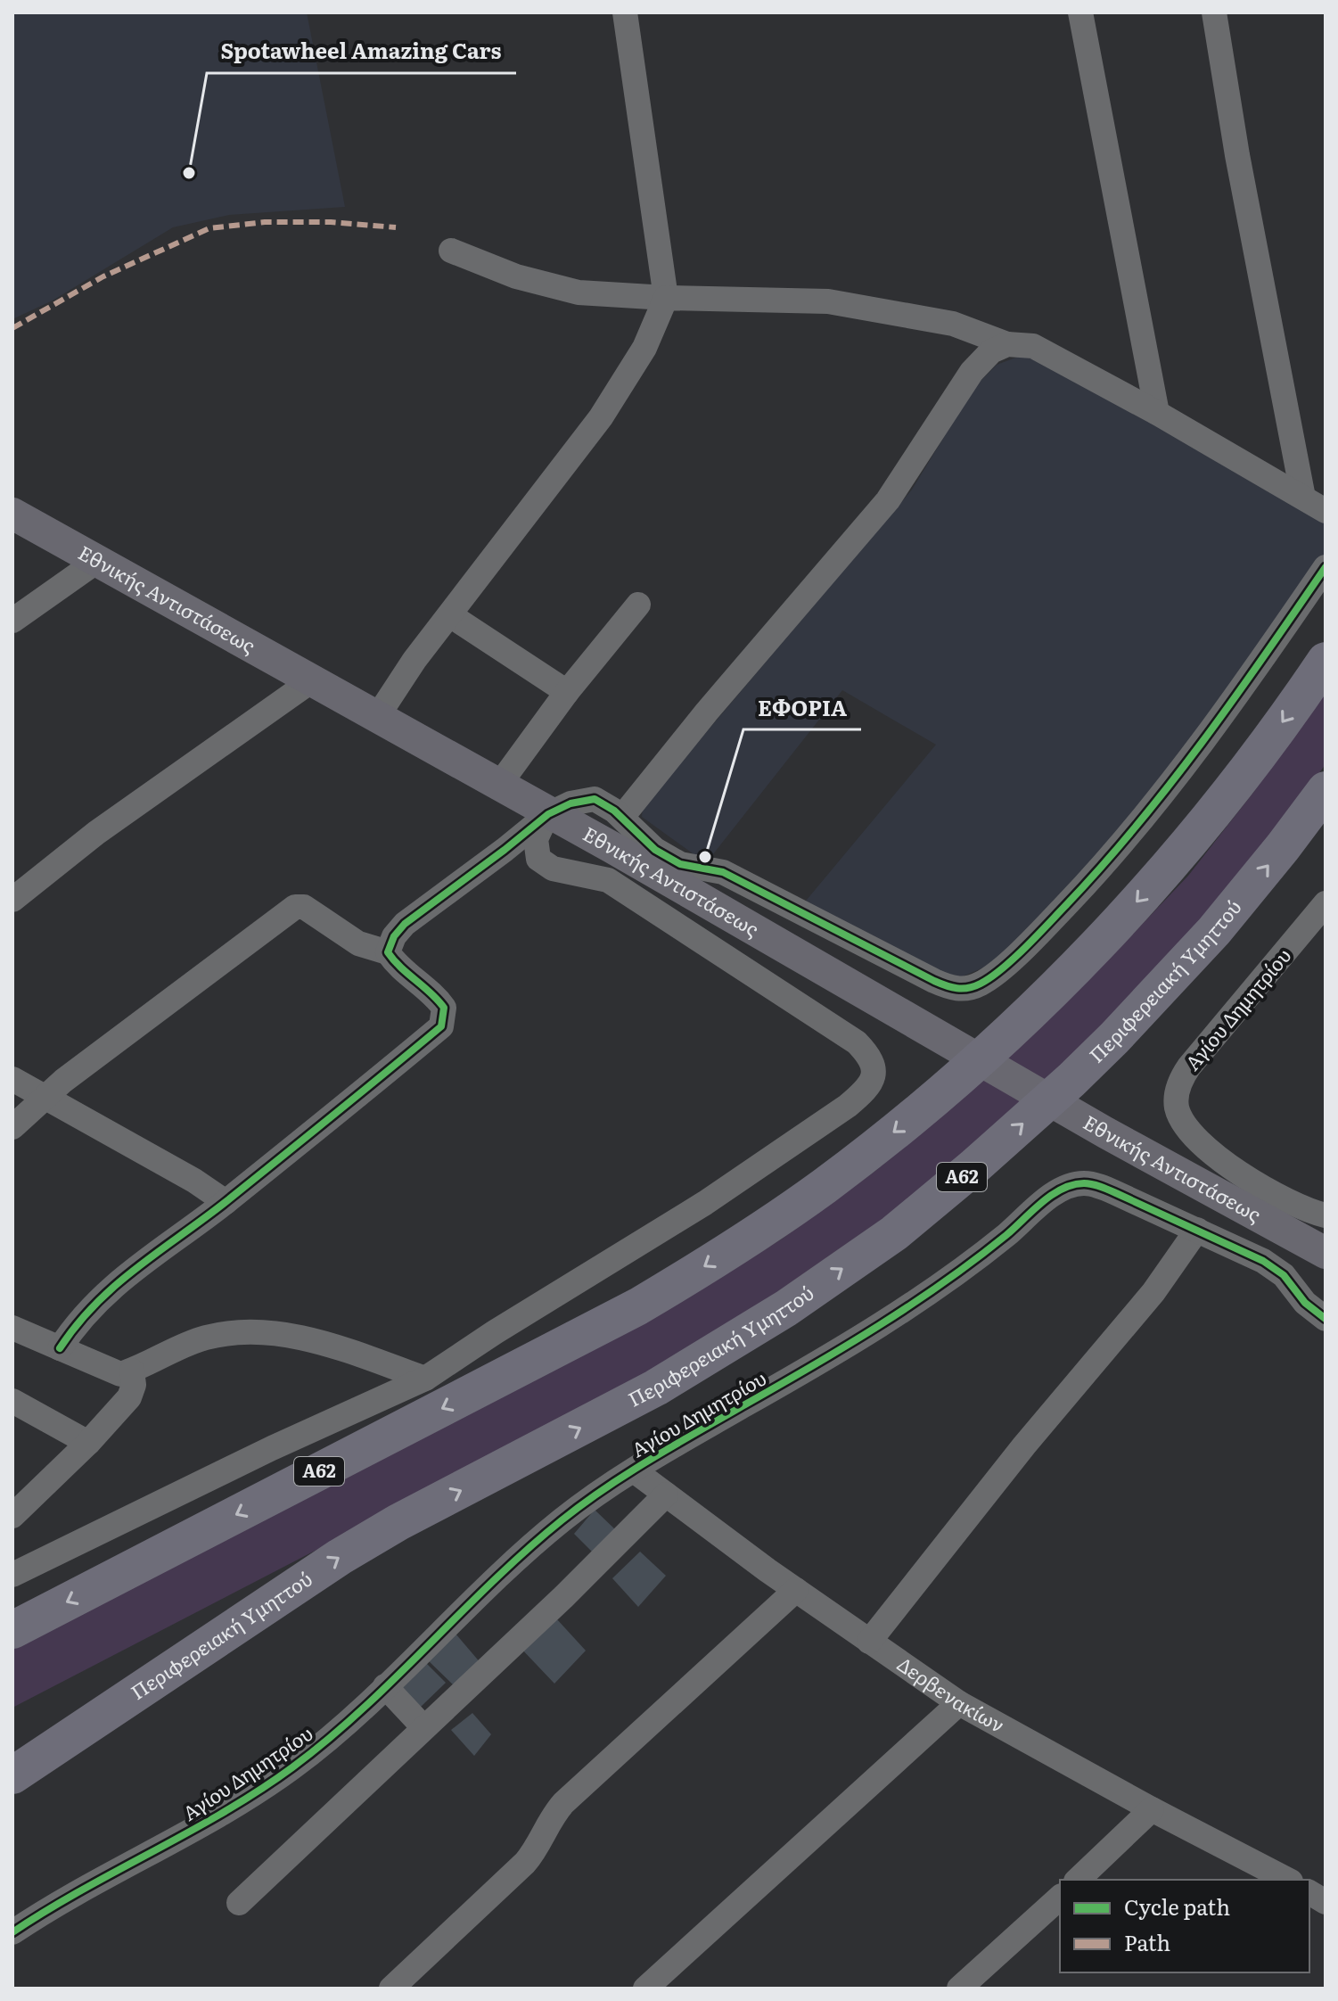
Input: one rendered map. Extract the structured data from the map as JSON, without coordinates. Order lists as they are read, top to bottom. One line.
{"streets":{"highway":["Περιφερειακή Υμηττού","Α62"],"main road":["Εθνικής Αντιστάσεως"],"street":["Αγίου Δημητρίου","Δερβενακίων"]},"crossings":[["Αγίου Δημητρίου","Δερβενακίων"]],"places":["Spotawheel Amazing Cars","ΕΦΟΡΙΑ"],"legend":["Cycle path","Path"]}
